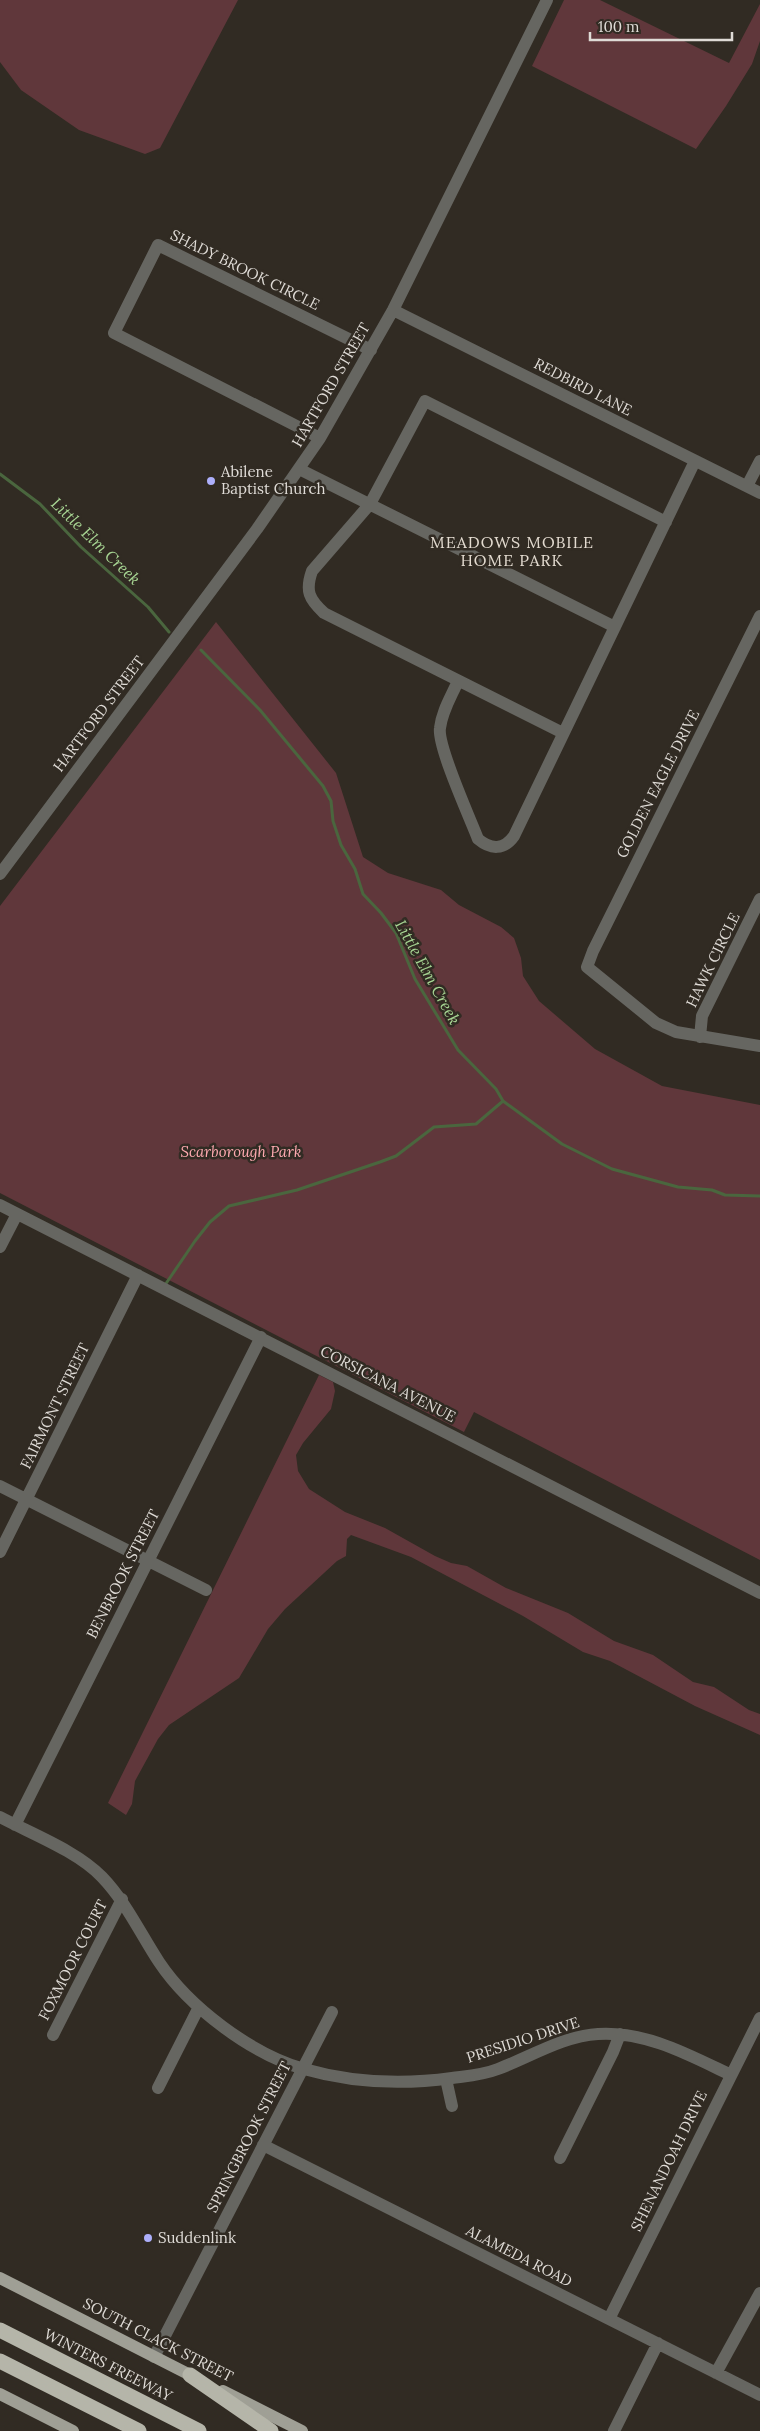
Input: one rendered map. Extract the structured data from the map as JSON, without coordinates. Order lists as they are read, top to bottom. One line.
{"streets":{"highway":["WINTERS FREEWAY"],"main road":["SOUTH CLACK STREET"],"street":["SHADY BROOK CIRCLE","HARTFORD STREET","REDBIRD LANE","GOLDEN EAGLE DRIVE","HAWK CIRCLE","CORSICANA AVENUE","FAIRMONT STREET","BENBROOK STREET","FOXMOOR COURT","PRESIDIO DRIVE","SPRINGBROOK STREET","SHENANDOAH DRIVE","ALAMEDA ROAD"]},"crossings":[["SHADY BROOK CIRCLE","HARTFORD STREET"],["HARTFORD STREET","REDBIRD LANE"],["GOLDEN EAGLE DRIVE","HAWK CIRCLE"],["CORSICANA AVENUE","FAIRMONT STREET"],["CORSICANA AVENUE","BENBROOK STREET"],["BENBROOK STREET","PRESIDIO DRIVE"],["FOXMOOR COURT","PRESIDIO DRIVE"],["PRESIDIO DRIVE","SPRINGBROOK STREET"],["PRESIDIO DRIVE","SHENANDOAH DRIVE"],["SPRINGBROOK STREET","ALAMEDA ROAD"],["SPRINGBROOK STREET","SOUTH CLACK STREET"],["SHENANDOAH DRIVE","ALAMEDA ROAD"]],"districts":["MEADOWS MOBILE HOME PARK"],"water":["Little Elm Creek"],"parks":["Scarborough Park"],"places":["Abilene Baptist Church","Suddenlink"],"scale_bar":"100 m"}
